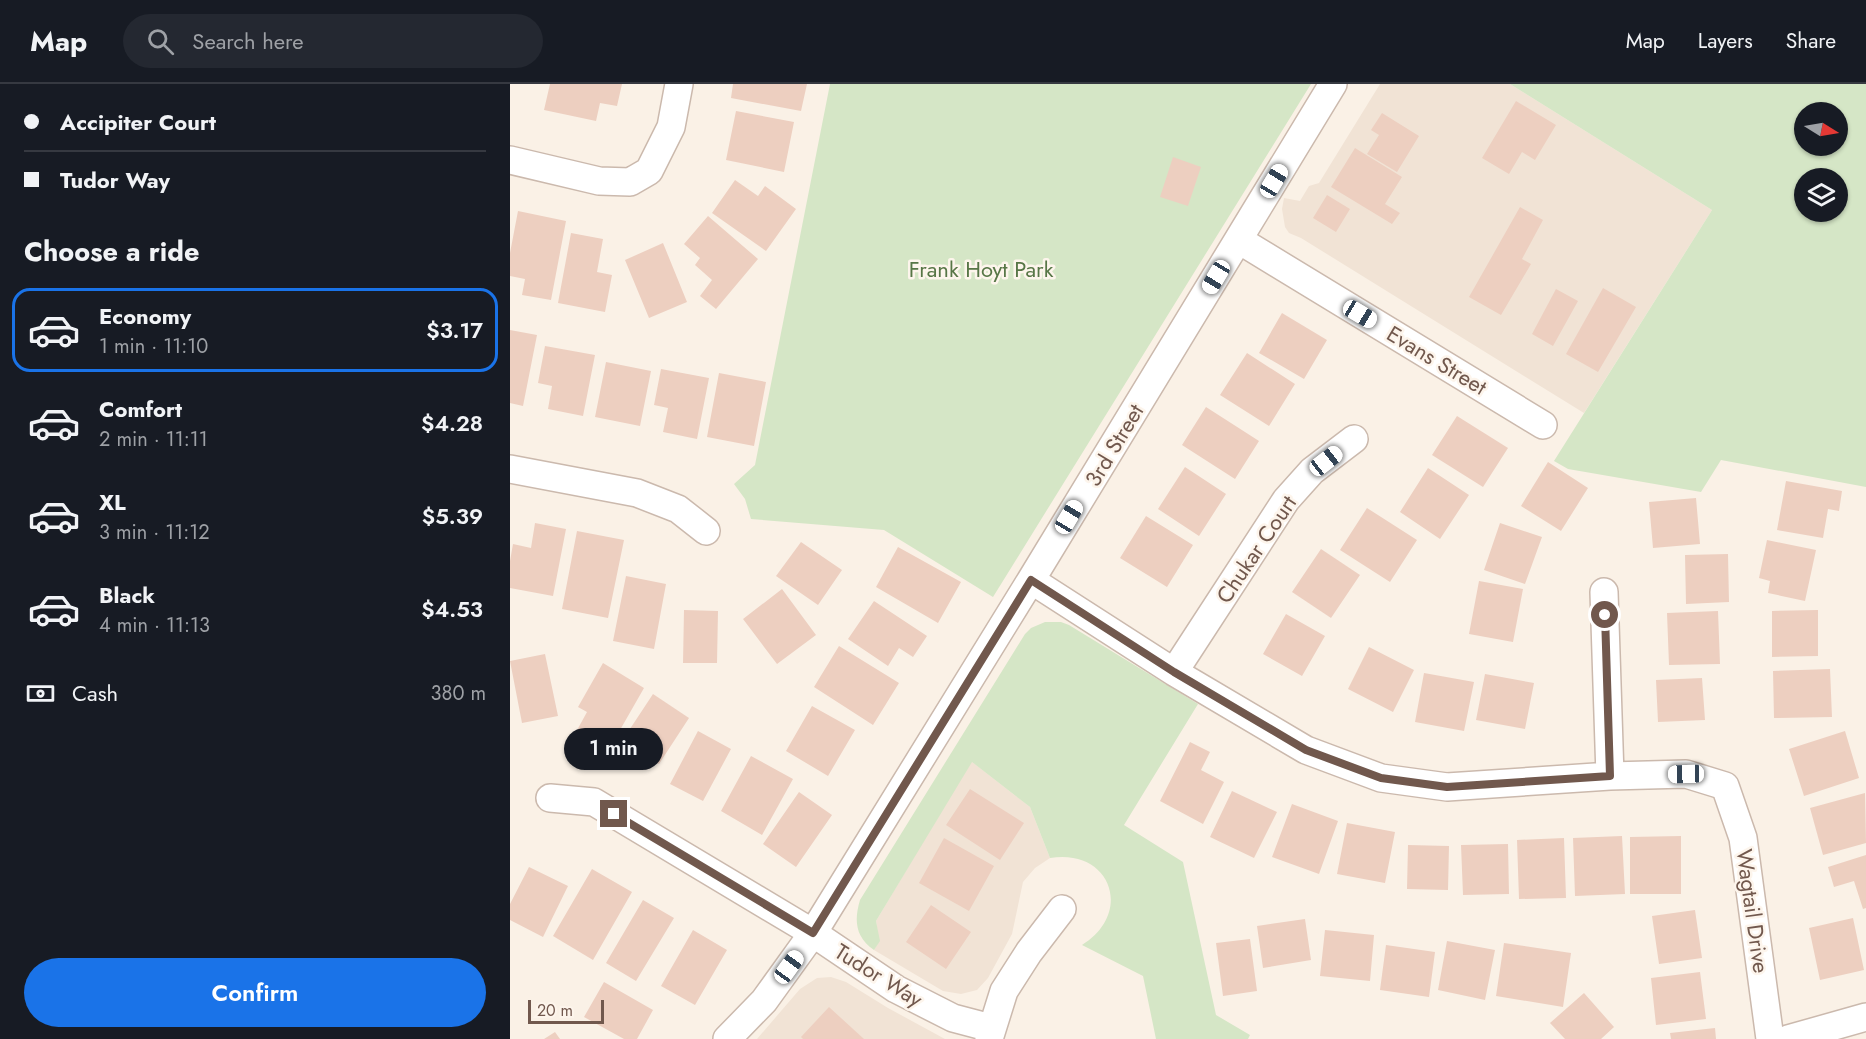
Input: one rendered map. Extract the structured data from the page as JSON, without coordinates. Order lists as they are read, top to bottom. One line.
{"streets":{"street":["Evans Street","3rd Street","Chukar Court","Wagtail Drive","Tudor Way"]},"crossings":[["Evans Street","3rd Street"],["3rd Street","Tudor Way"]],"parks":["Frank Hoyt Park"],"scale_bar":"20 m","north":"right","page":{"header":"Map","search":"Search here","nav":["Map","Layers","Share"],"banner":["Accipiter Court","Tudor Way"],"heading":"Choose a ride","list":[{"name":"Economy","note":"1 min · 11:10","value":"$3.17"},{"name":"Comfort","note":"2 min · 11:11","value":"$4.28"},{"name":"XL","note":"3 min · 11:12","value":"$5.39"},{"name":"Black","note":"4 min · 11:13","value":"$4.53"}],"pay":["Cash","380 m"],"bubble":"1 min","buttons":"Confirm","scale":"20 m"}}
